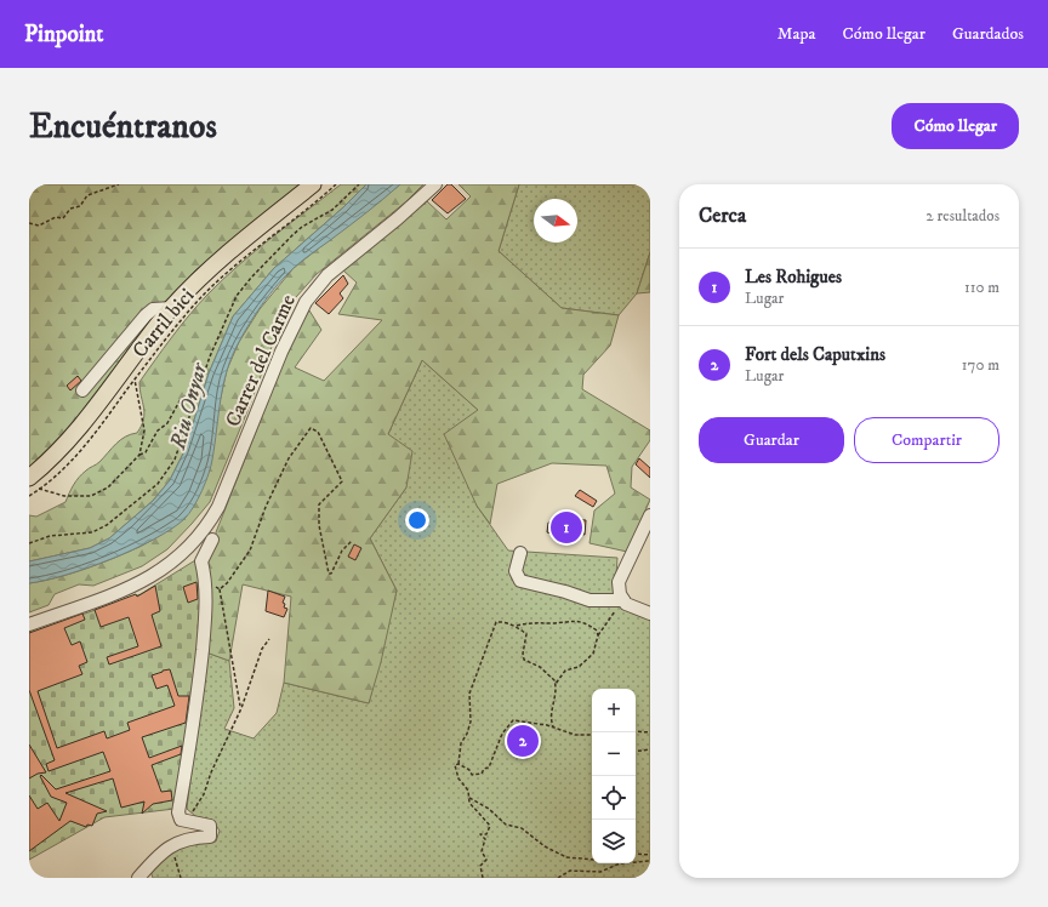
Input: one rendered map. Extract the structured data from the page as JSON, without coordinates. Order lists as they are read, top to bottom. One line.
{"streets":{"street":["Carrer del Carme"],"path":["Carril bici"]},"water":["Riu Onyar"],"north":"right","page":{"header":"Pinpoint","nav":["Mapa","Cómo llegar","Guardados"],"buttons":["Cómo llegar",["Guardar","Compartir"]],"title":"Encuéntranos","heading":["Cerca","2 resultados"],"list":[{"mark":"1","name":"Les Rohigues","note":"Lugar","value":"110 m"},{"mark":"2","name":"Fort dels Caputxins","note":"Lugar","value":"170 m"}],"pins":["1","2"],"map_buttons":["+","−"]}}
